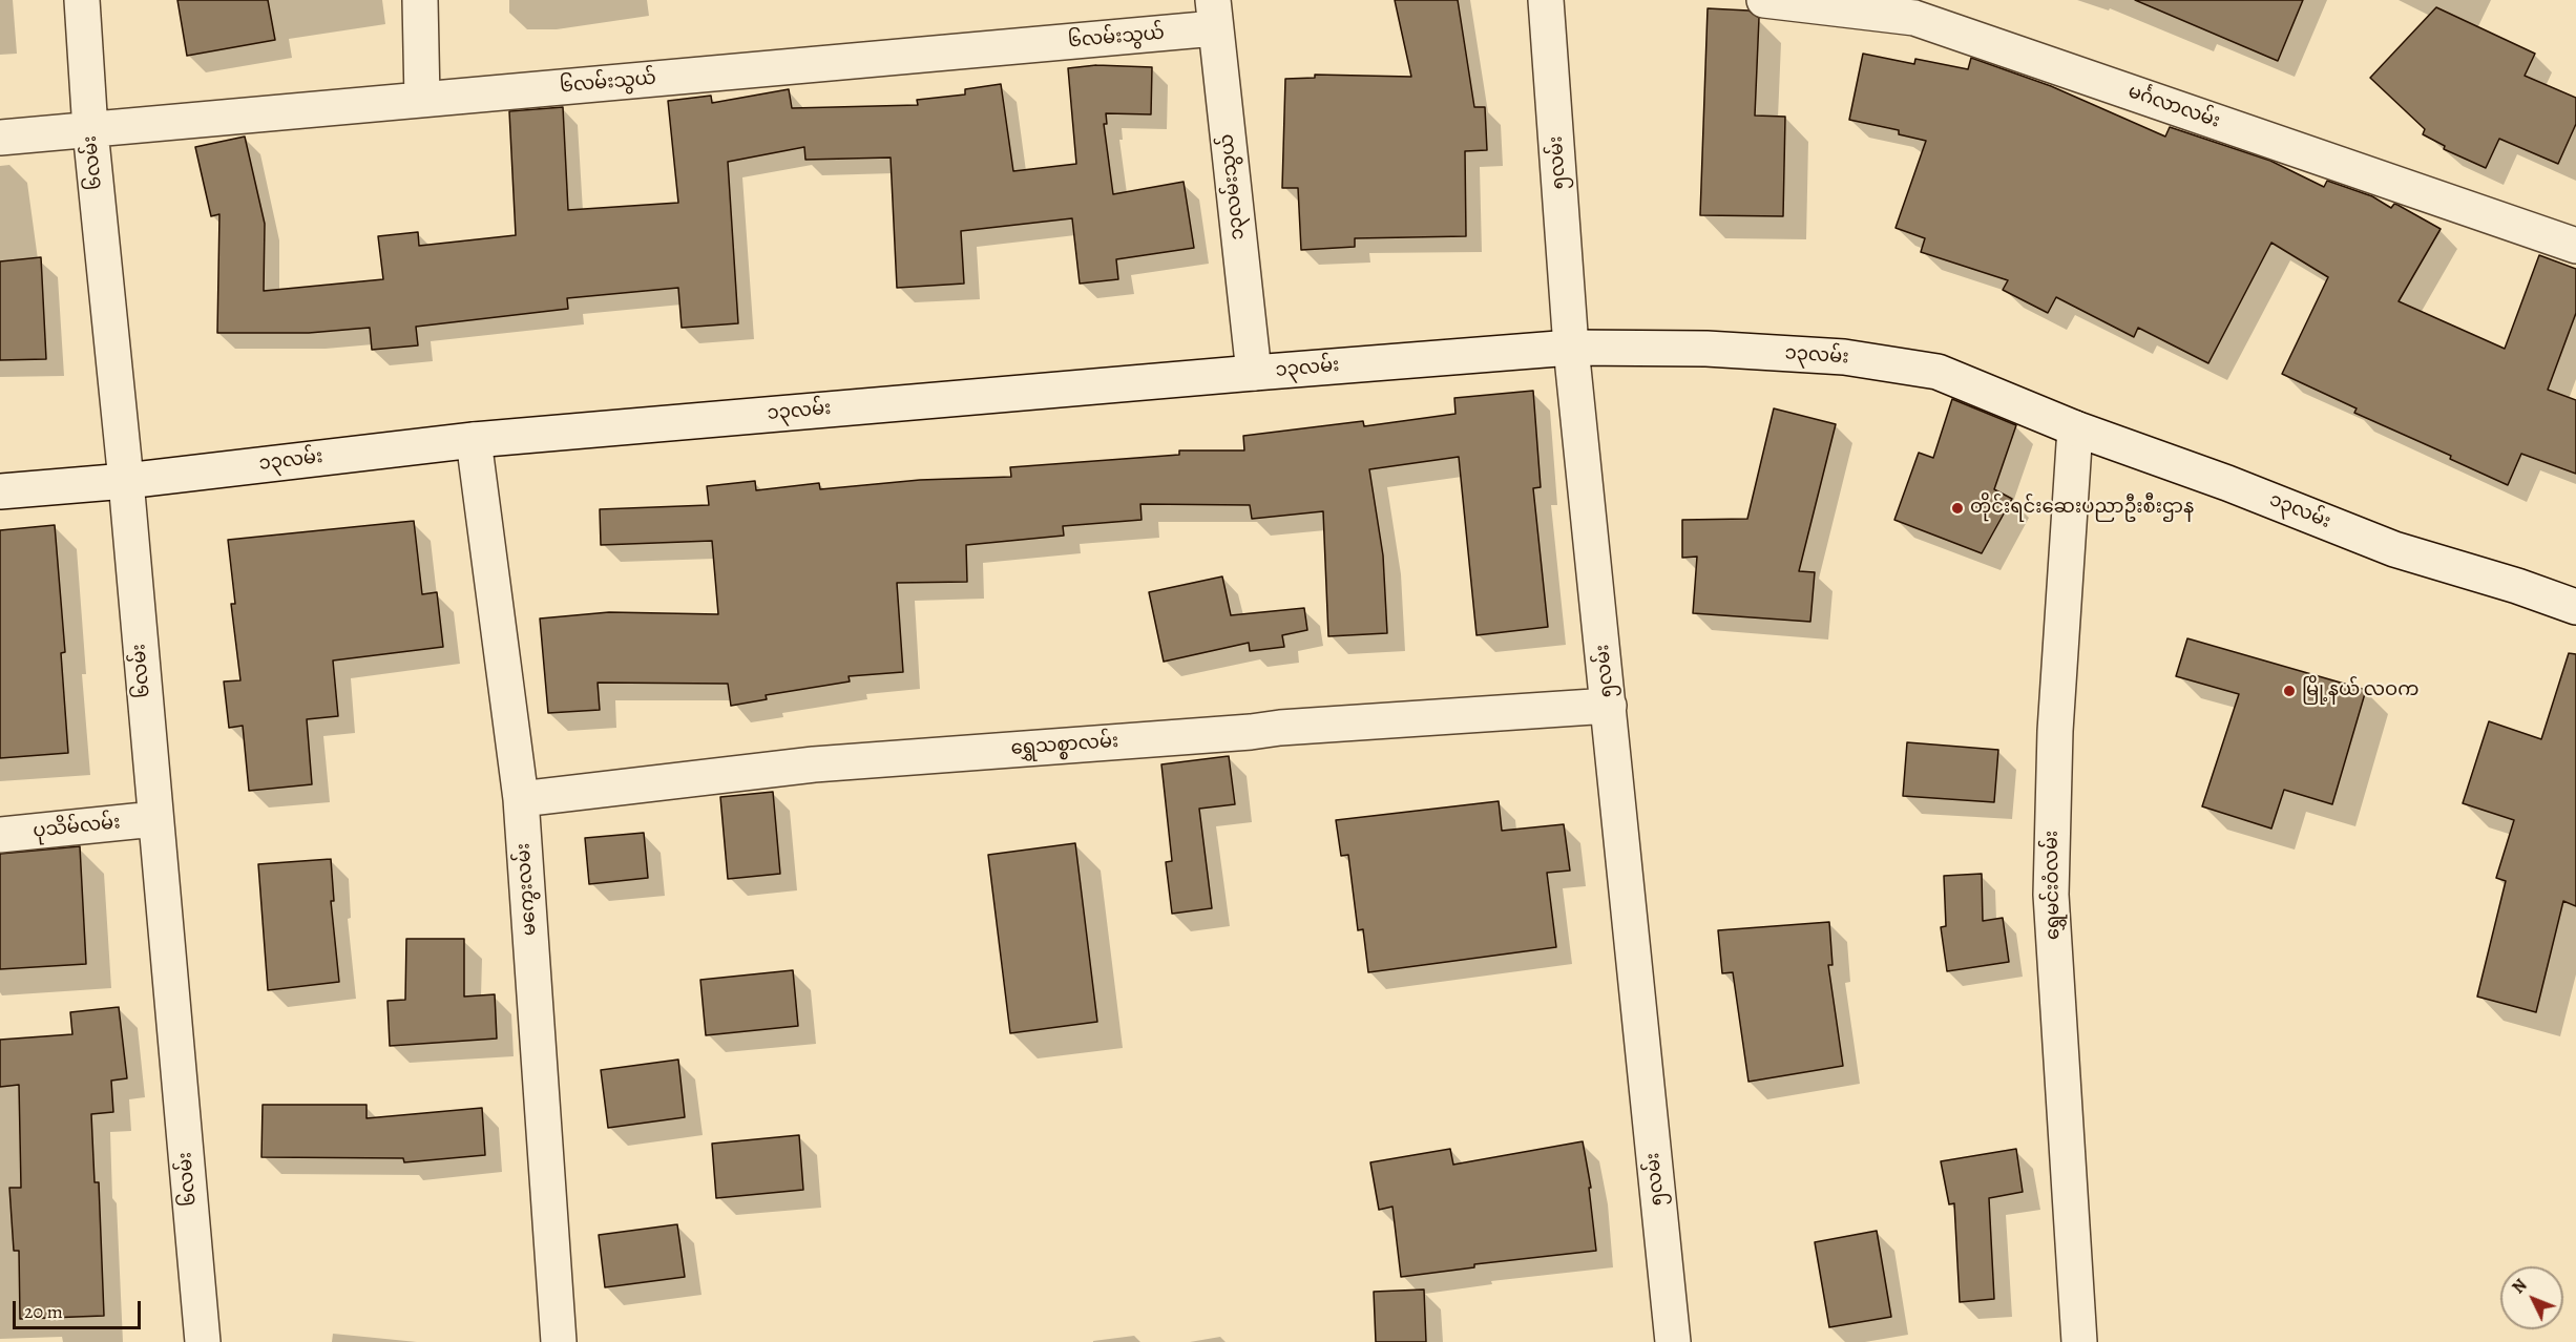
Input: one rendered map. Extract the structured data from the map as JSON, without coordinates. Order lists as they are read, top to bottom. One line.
{"streets":{"street":["၆လမ်းသွယ်","မင်္ဂလာလမ်း","၆လမ်း","၅လမ်း","၁၃လမ်းသွယ်","၁၃လမ်း","ရွှေသစ္စာလမ်း","ပုသိမ်လမ်း","ရွှေမင်းဝံလမ်း","မကွေးလမ်း"]},"crossings":[["၆လမ်းသွယ်","၆လမ်း"],["၆လမ်းသွယ်","၁၃လမ်းသွယ်"],["၆လမ်း","၁၃လမ်း"],["၆လမ်း","ပုသိမ်လမ်း"],["၅လမ်း","၁၃လမ်း"],["၅လမ်း","ရွှေသစ္စာလမ်း"],["၁၃လမ်းသွယ်","၁၃လမ်း"],["၁၃လမ်း","ရွှေမင်းဝံလမ်း"],["၁၃လမ်း","မကွေးလမ်း"],["ရွှေသစ္စာလမ်း","မကွေးလမ်း"]],"places":["တိုင်းရင်းဆေးပညာဦးစီးဌာန","မြို့နယ် လဝက"],"scale_bar":"20 m","north":"top left"}
